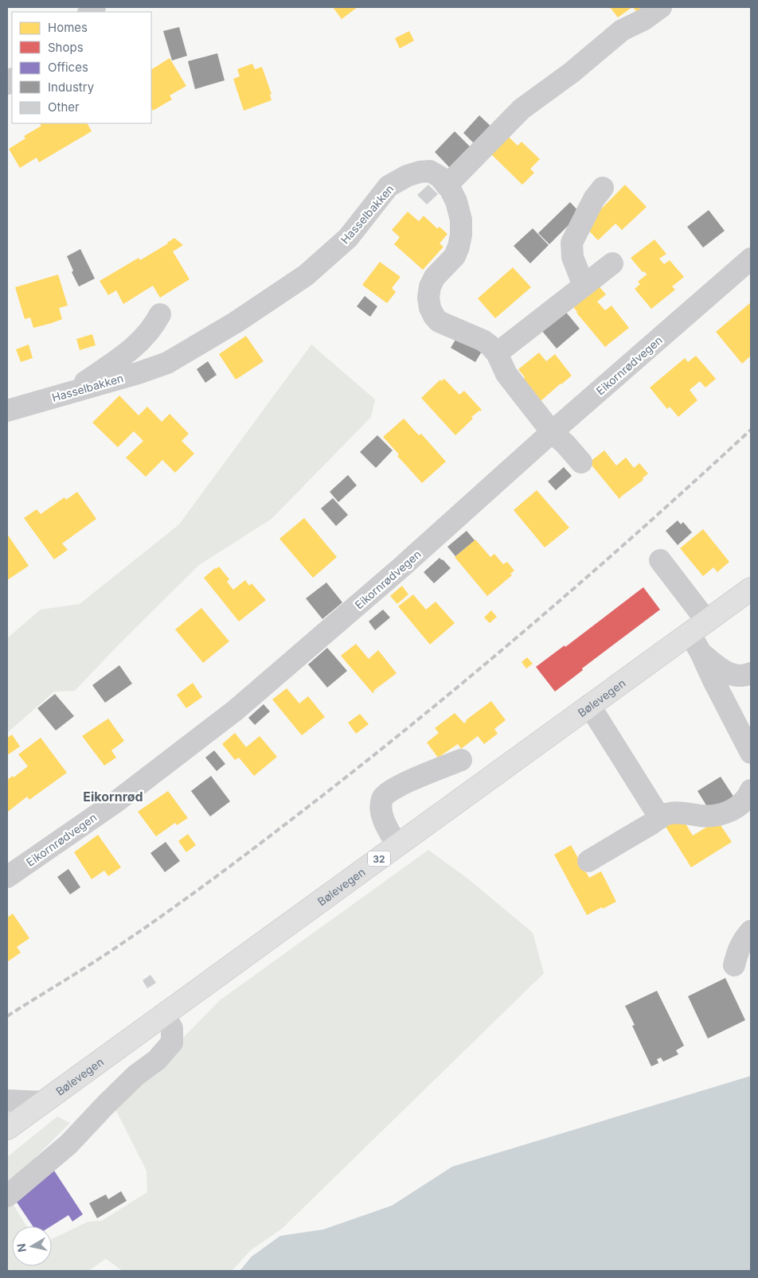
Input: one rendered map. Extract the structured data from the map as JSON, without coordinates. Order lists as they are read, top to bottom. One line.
{"streets":{"main road":["Bølevegen","32"],"street":["Hasselbakken","Eikornrødvegen"]},"crossings":[["Hasselbakken","Eikornrødvegen"]],"districts":["Eikornrød"],"legend":["Homes","Shops","Offices","Industry","Other"],"north":"left"}
